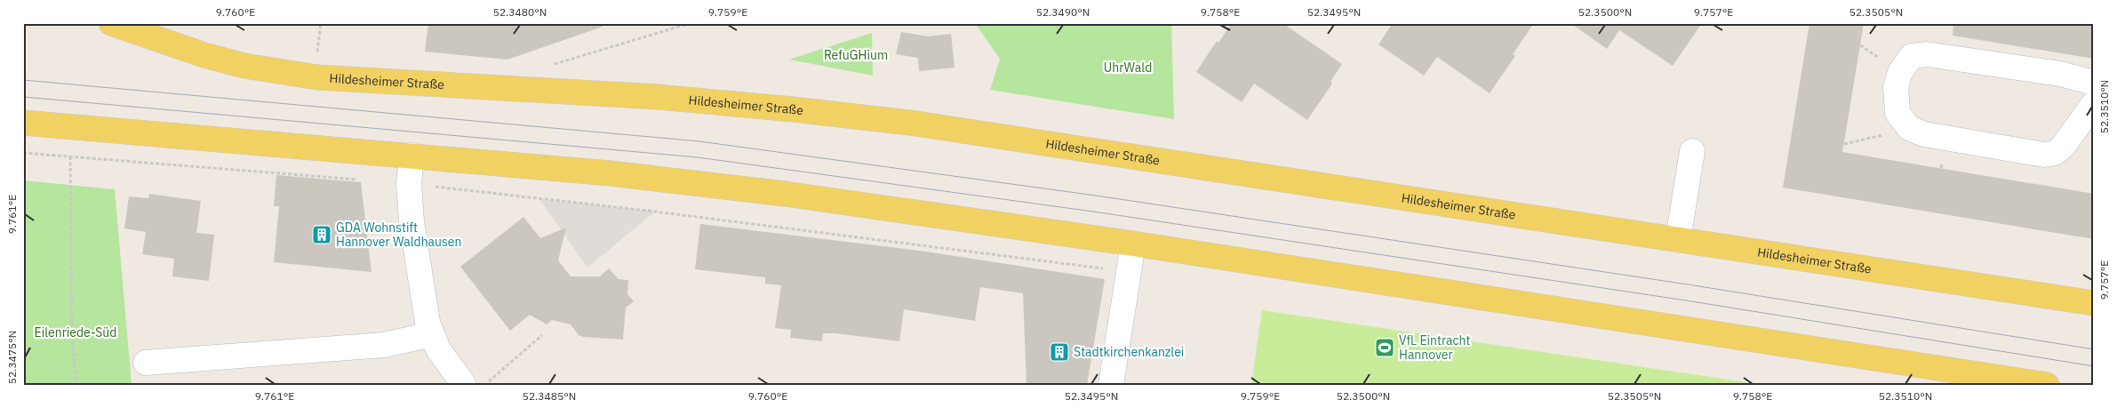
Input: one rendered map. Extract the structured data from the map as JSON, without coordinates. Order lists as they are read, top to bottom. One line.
{"streets":{"main road":["Hildesheimer Straße"]},"parks":["RefuGHium","UhrWald","Eilenriede-Süd"],"places":{"building":["GDA Wohnstift Hannover Waldhausen","Stadtkirchenkanzlei"],"sports":["VfL Eintracht Hannover"]},"coordinates":["9.760°E","52.3480°N","9.759°E","52.3490°N","9.758°E","52.3495°N","52.3500°N","9.757°E","52.3505°N","52.3510°N","9.761°E","52.3475°N","52.3485°N"]}
